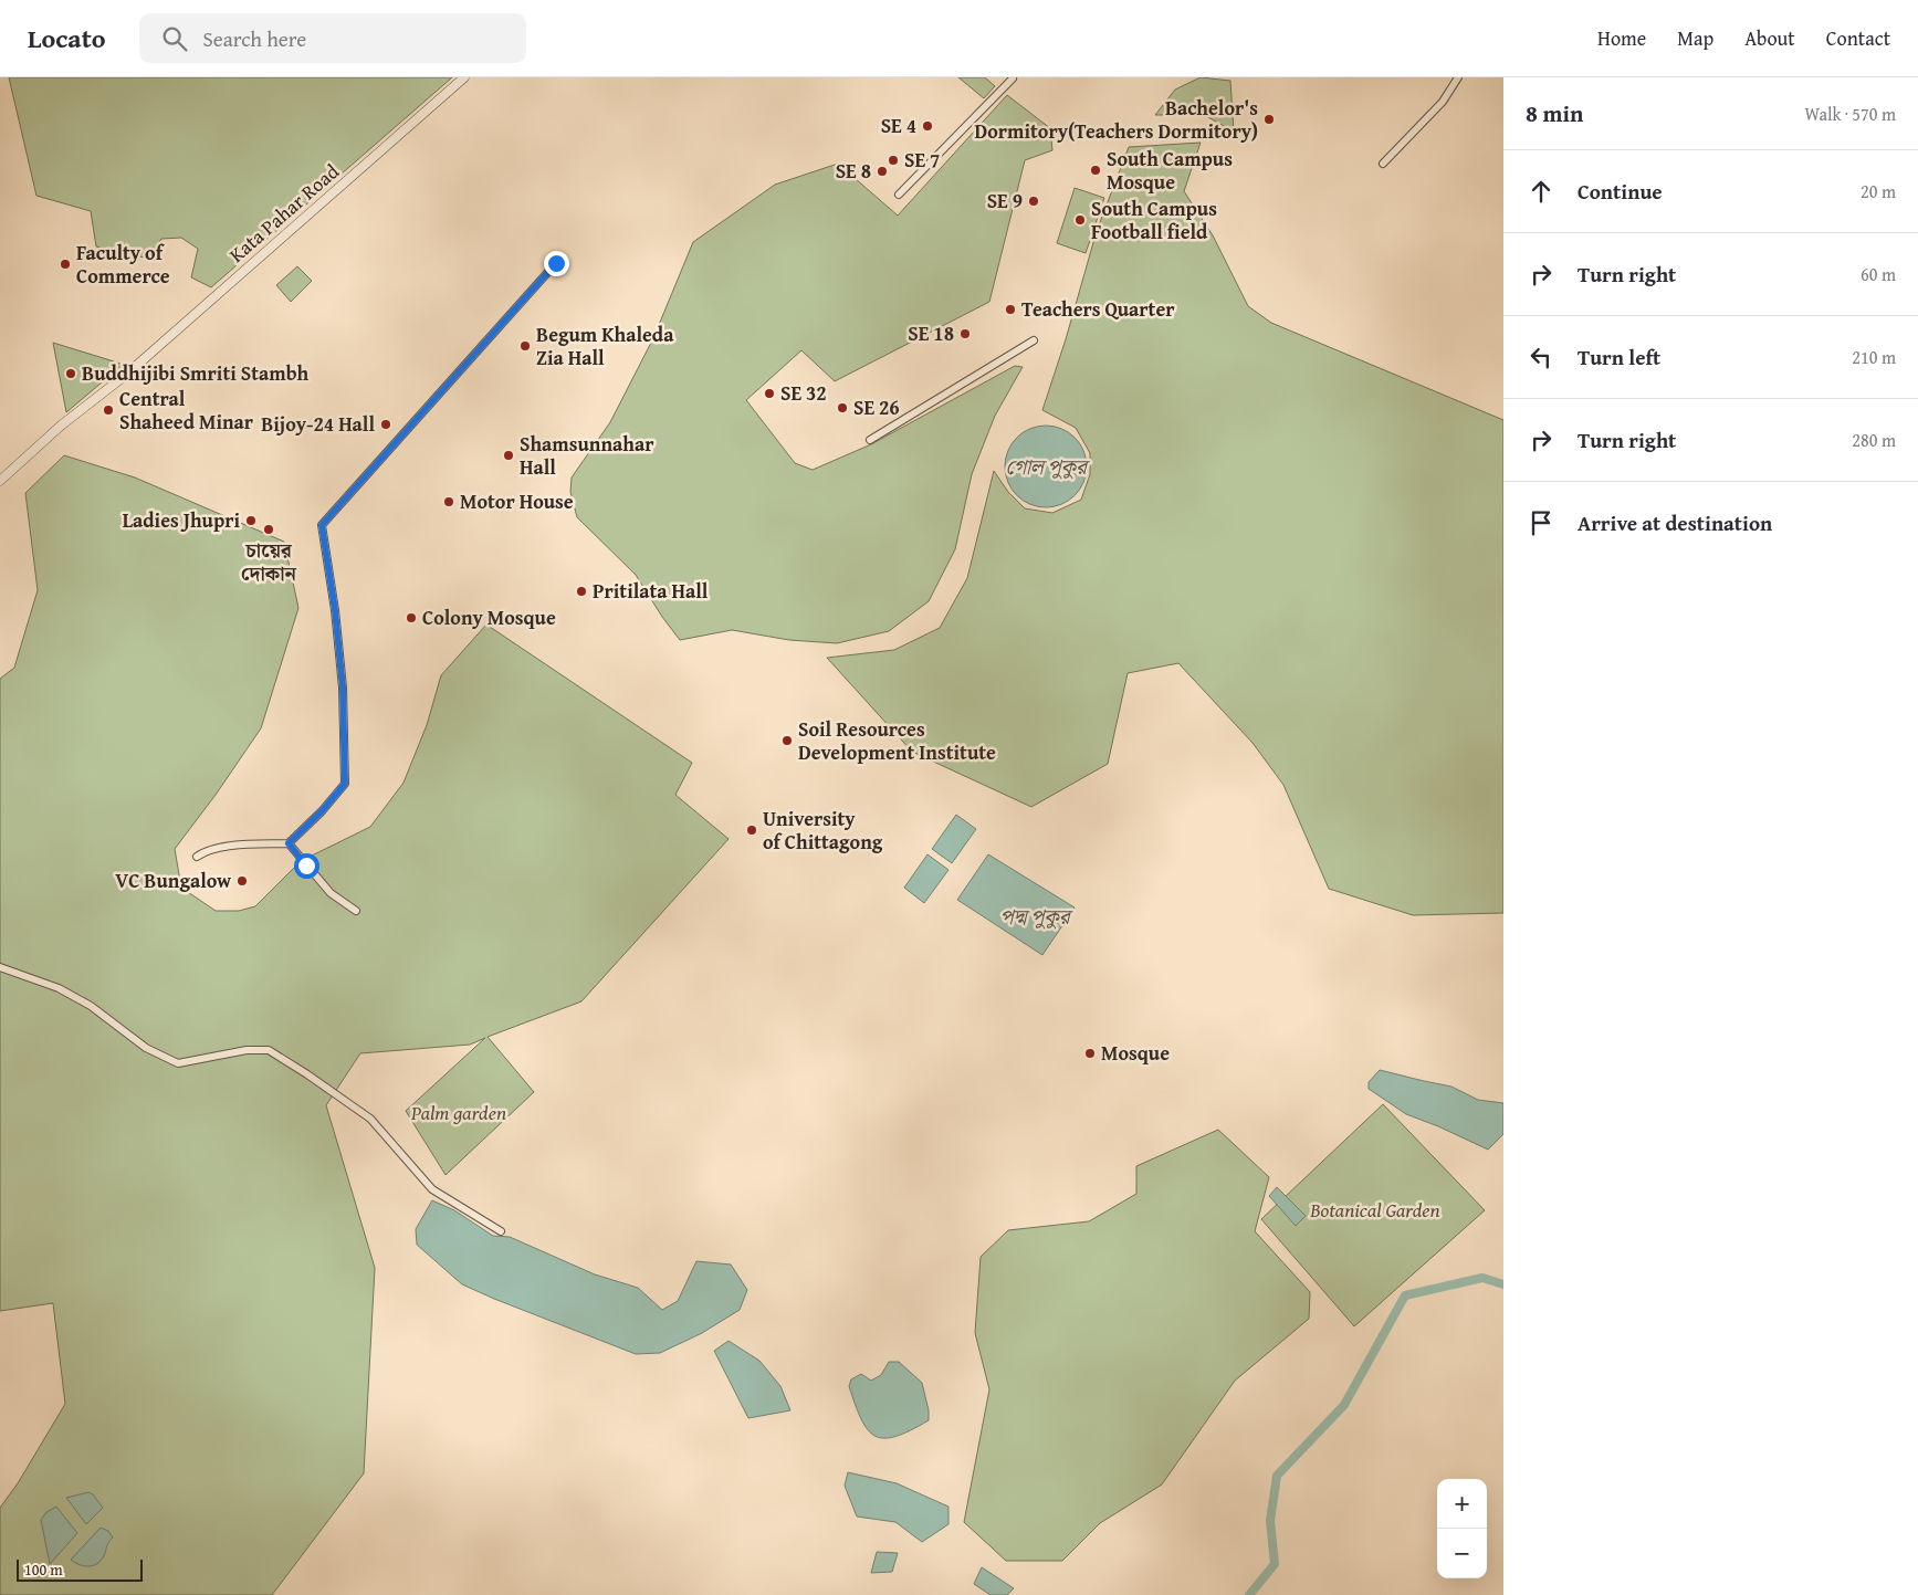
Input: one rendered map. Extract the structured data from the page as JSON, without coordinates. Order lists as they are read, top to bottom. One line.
{"streets":{"street":["Kata Pahar Road"]},"water":["গোল পুকুর","পদ্ম পুকুর"],"parks":["Palm garden","Botanical Garden"],"places":["Bachelor's Dormitory(Teachers Dormitory)","SE 4","SE 7","South Campus Mosque","SE 8","SE 9","South Campus Football field","Faculty of Commerce","Teachers Quarter","SE 18","Begum Khaleda Zia Hall","Buddhijibi Smriti Stambh","SE 32","SE 26","Central Shaheed Minar","Bijoy-24 Hall","Shamsunnahar Hall","Motor House","Ladies Jhupri","চায়ের দোকান","Pritilata Hall","Colony Mosque","Soil Resources Development Institute","University of Chittagong","VC Bungalow","Mosque"],"scale_bar":"100 m","page":{"header":"Locato","search":"Search here","nav":["Home","Map","About","Contact"],"heading":["8 min","Walk · 570 m"],"list":[["Continue","20 m"],["Turn right","60 m"],["Turn left","210 m"],["Turn right","280 m"],"Arrive at destination"],"map_buttons":["+","−"],"scale":"100 m"}}
